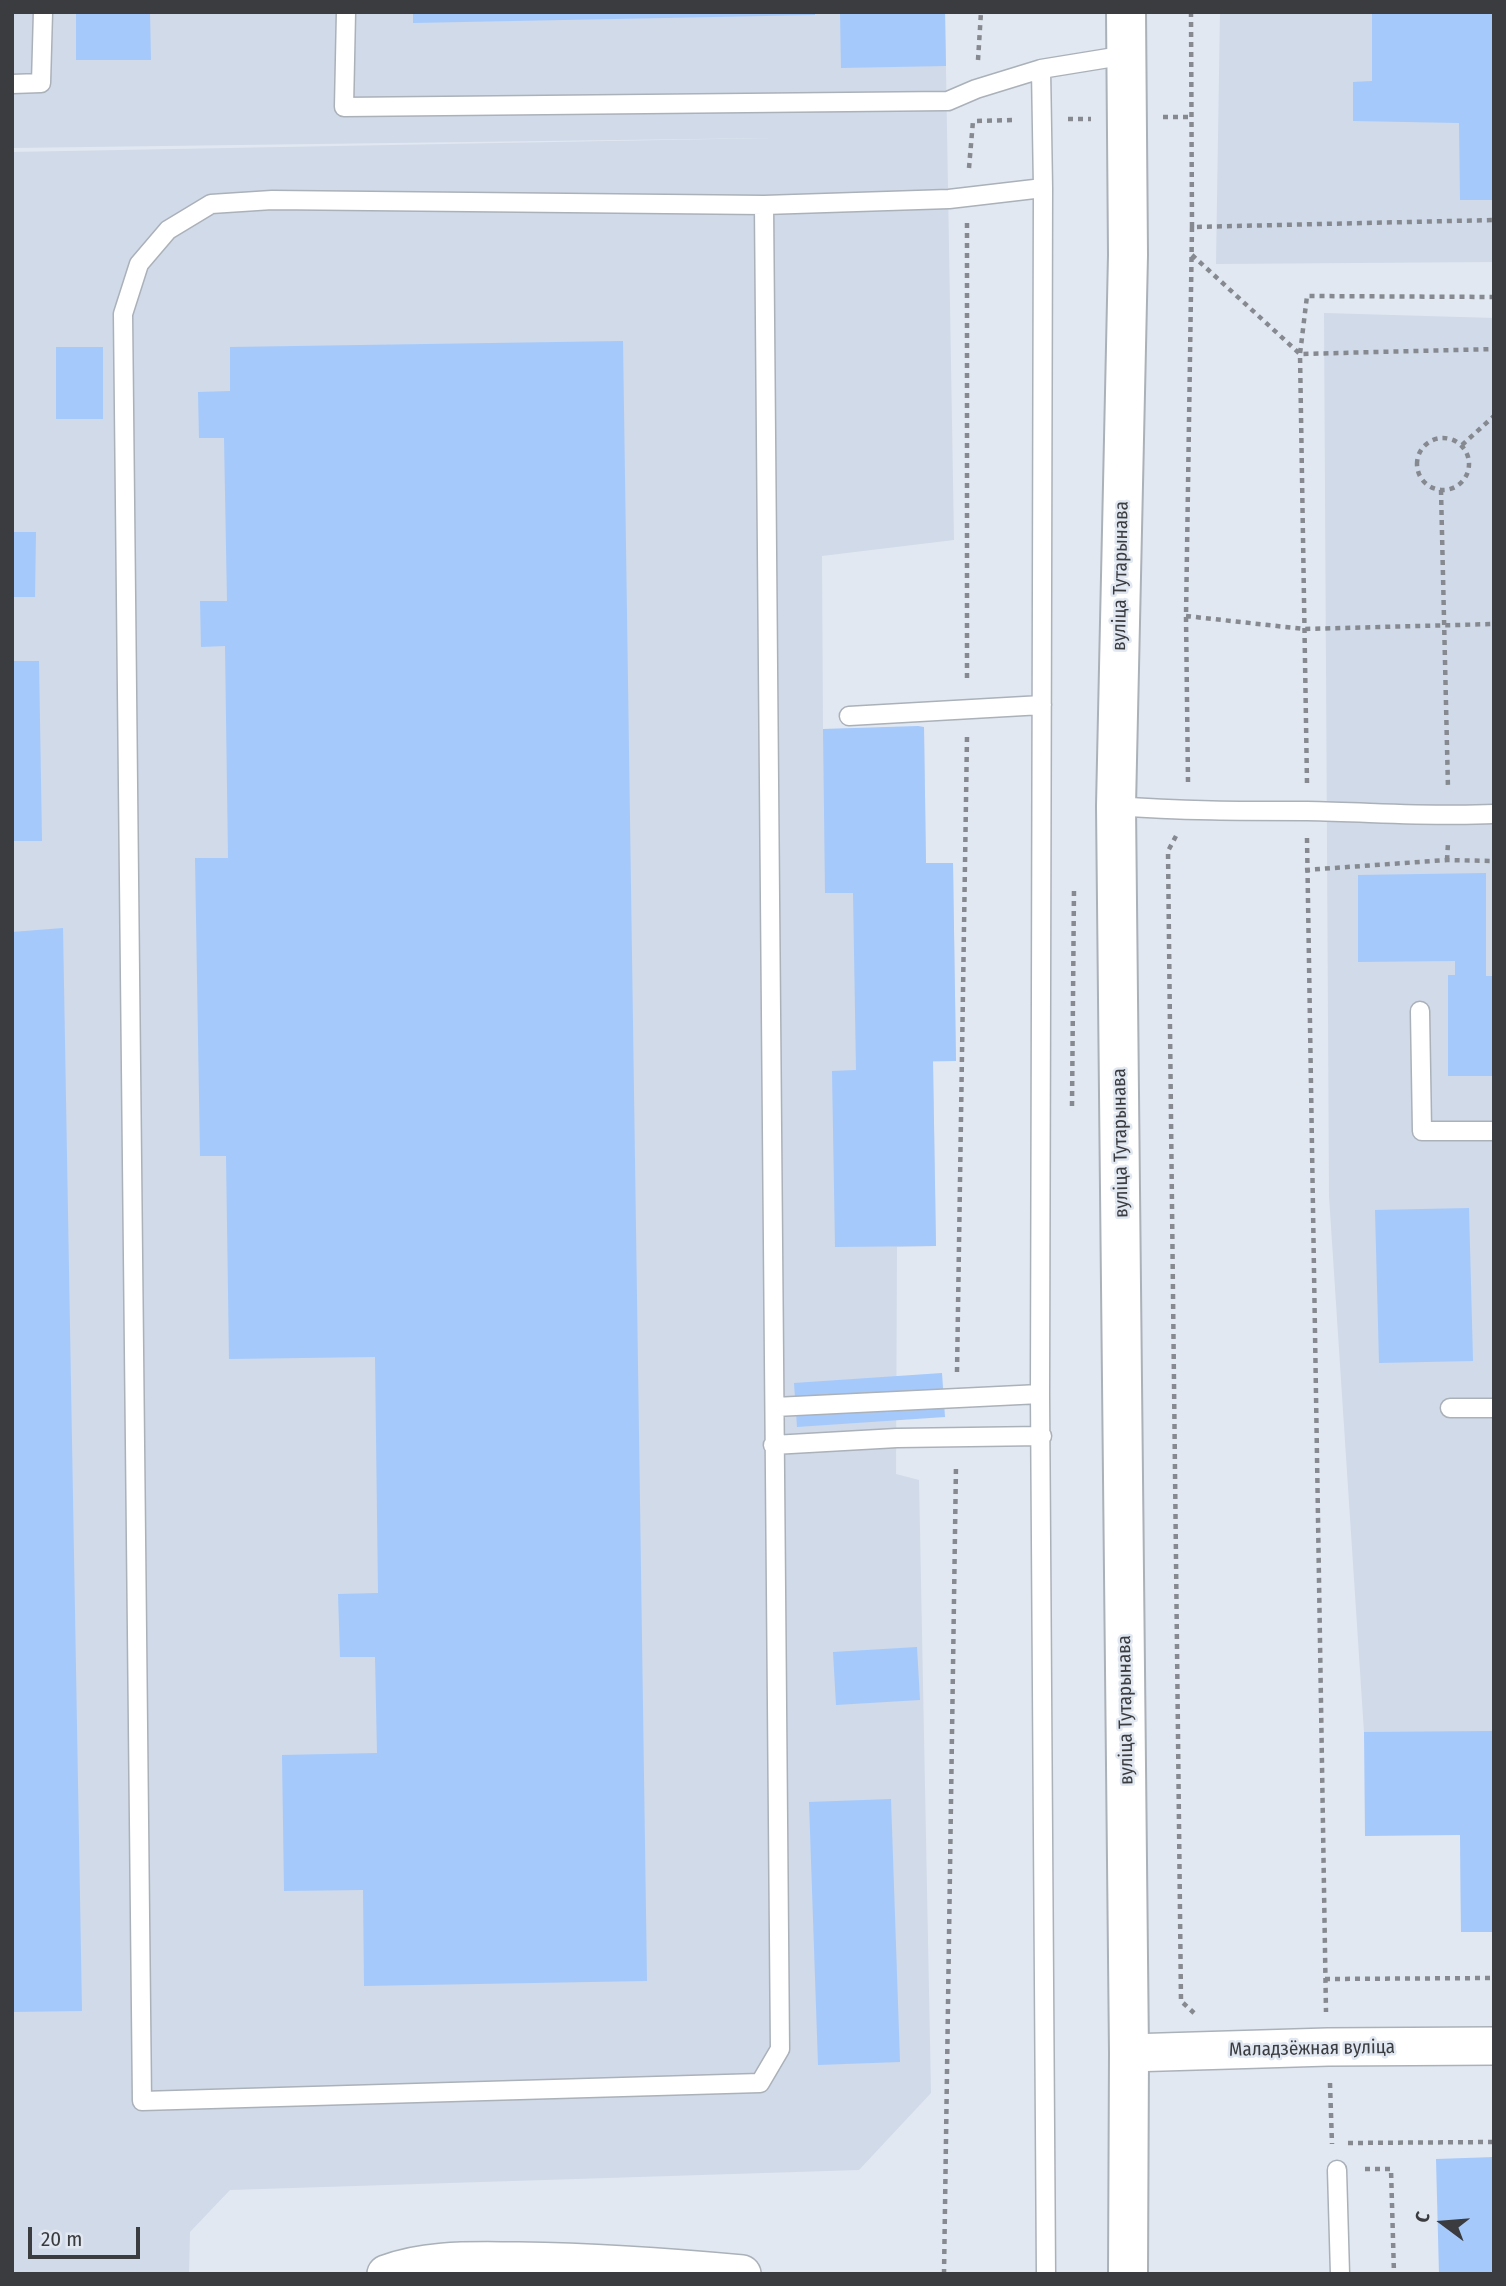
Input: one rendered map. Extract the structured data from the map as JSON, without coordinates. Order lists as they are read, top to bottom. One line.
{"streets":{"street":["вуліца Тутарынава","Маладзёжная вуліца"]},"crossings":[["вуліца Тутарынава","Маладзёжная вуліца"]],"scale_bar":"20 m","north":"left"}
